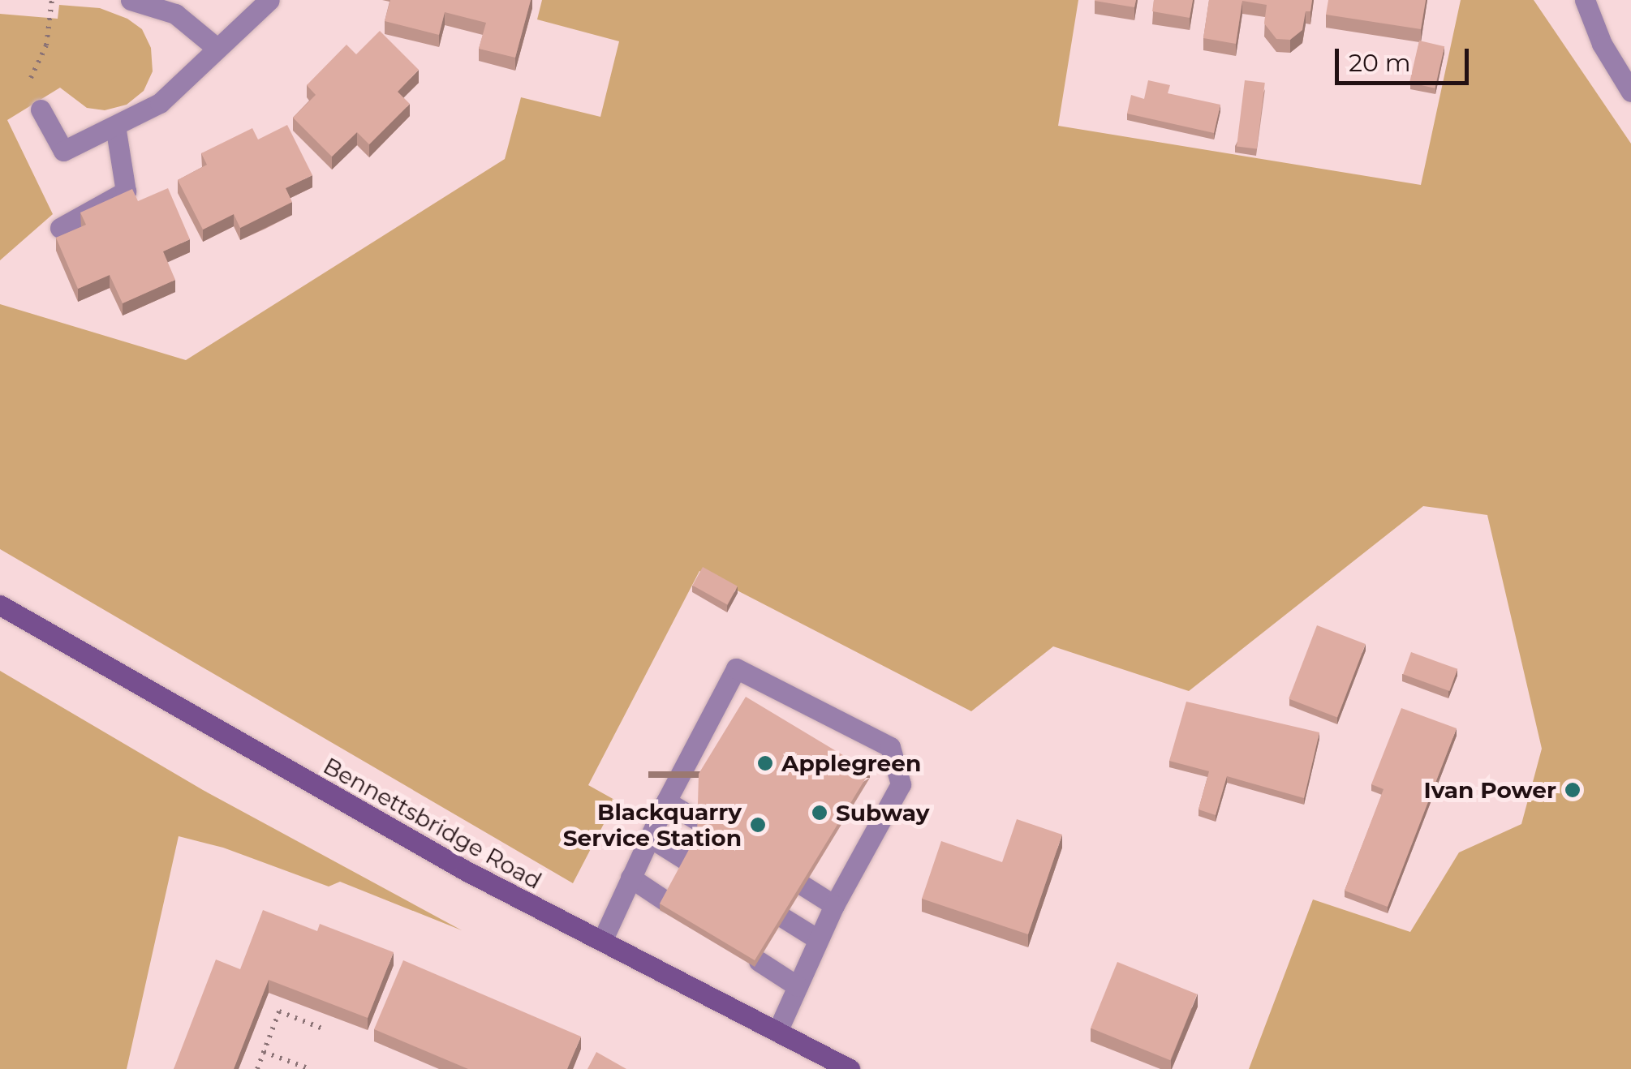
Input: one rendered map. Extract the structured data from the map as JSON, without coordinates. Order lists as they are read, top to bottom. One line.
{"streets":{"main road":["Bennettsbridge Road"]},"places":["Applegreen","Ivan Power","Subway","Blackquarry Service Station"],"scale_bar":"20 m"}
